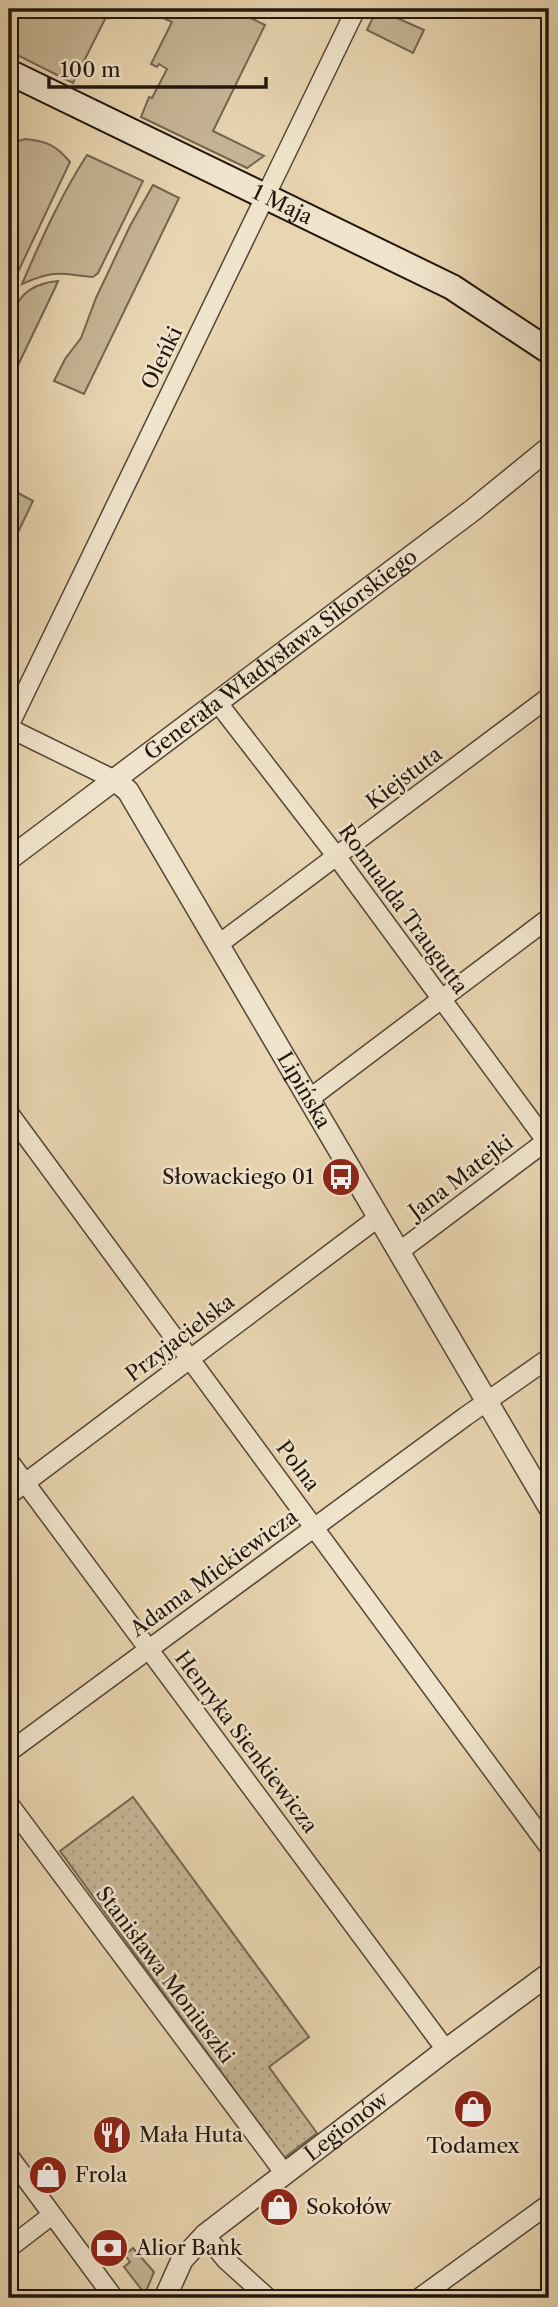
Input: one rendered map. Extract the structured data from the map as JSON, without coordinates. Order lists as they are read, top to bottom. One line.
{"streets":{"main road":["1 Maja"],"street":["Oleńki","Generała Władysława Sikorskiego","Kiejstuta","Romualda Traugutta","Lipińska","Jana Matejki","Przyjacielska","Polna","Adama Mickiewicza","Henryka Sienkiewicza","Stanisława Moniuszki","Legionów"]},"crossings":[["1 Maja","Oleńki"],["Oleńki","Lipińska"],["Generała Władysława Sikorskiego","Romualda Traugutta"],["Generała Władysława Sikorskiego","Lipińska"],["Kiejstuta","Romualda Traugutta"],["Kiejstuta","Lipińska"],["Romualda Traugutta","Jana Matejki"],["Lipińska","Jana Matejki"],["Lipińska","Przyjacielska"],["Lipińska","Adama Mickiewicza"],["Przyjacielska","Polna"],["Przyjacielska","Henryka Sienkiewicza"],["Polna","Adama Mickiewicza"],["Adama Mickiewicza","Henryka Sienkiewicza"],["Henryka Sienkiewicza","Legionów"],["Stanisława Moniuszki","Legionów"]],"places":{"bus stop":["Słowackiego 01"],"shop":["Todamex","Frola","Sokołów"],"restaurant":["Mała Huta"],"bank":["Alior Bank"]},"scale_bar":"100 m"}
